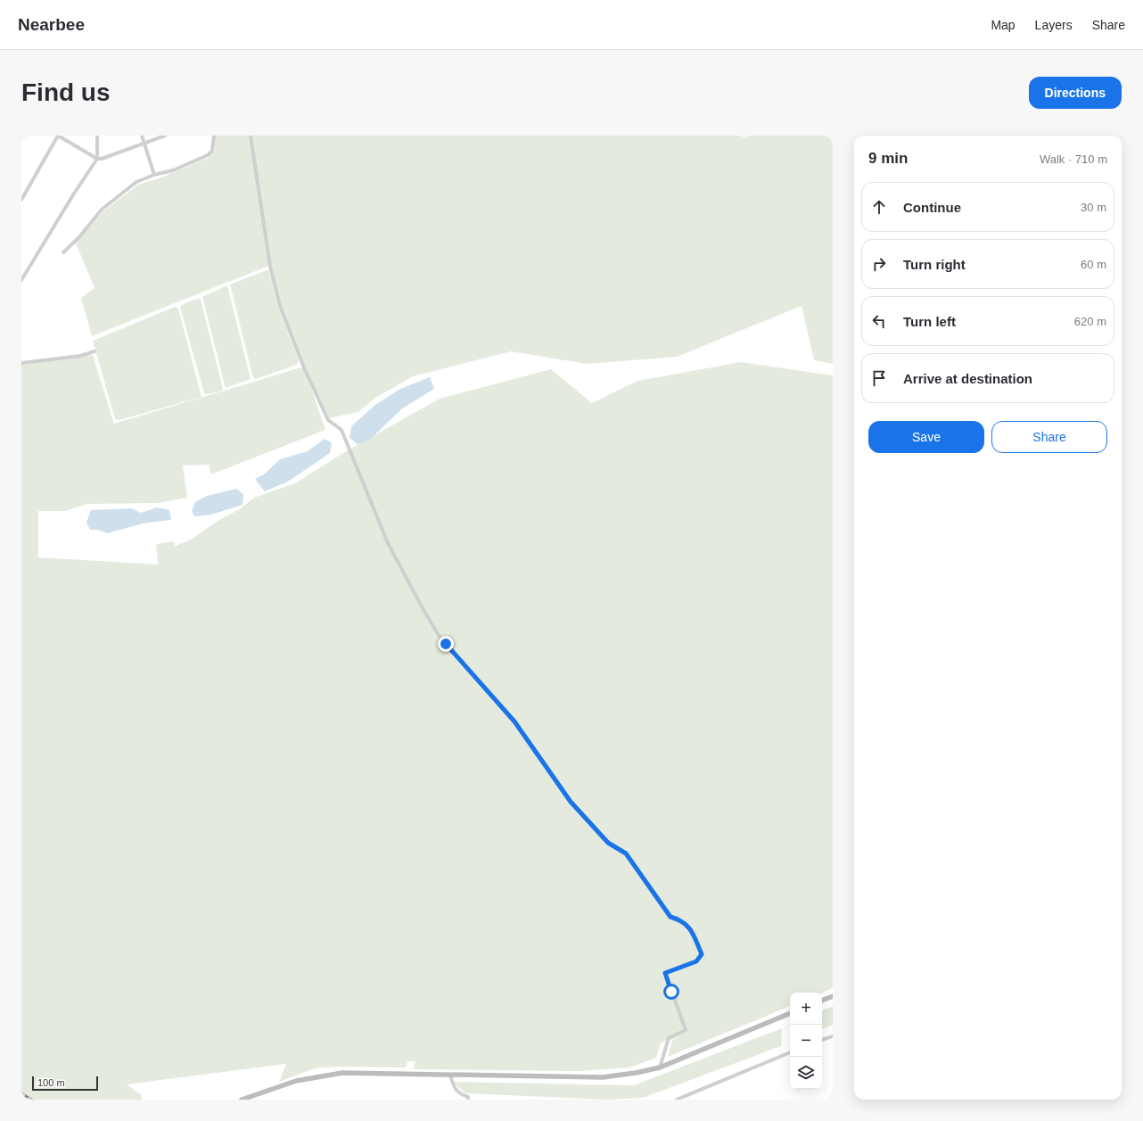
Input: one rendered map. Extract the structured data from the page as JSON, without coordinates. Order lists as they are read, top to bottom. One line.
{"scale_bar":"100 m","page":{"header":"Nearbee","nav":["Map","Layers","Share"],"buttons":["Directions",["Save","Share"]],"title":"Find us","heading":["9 min","Walk · 710 m"],"list":[["Continue","30 m"],["Turn right","60 m"],["Turn left","620 m"],"Arrive at destination"],"map_buttons":["+","−"],"scale":"100 m"}}
